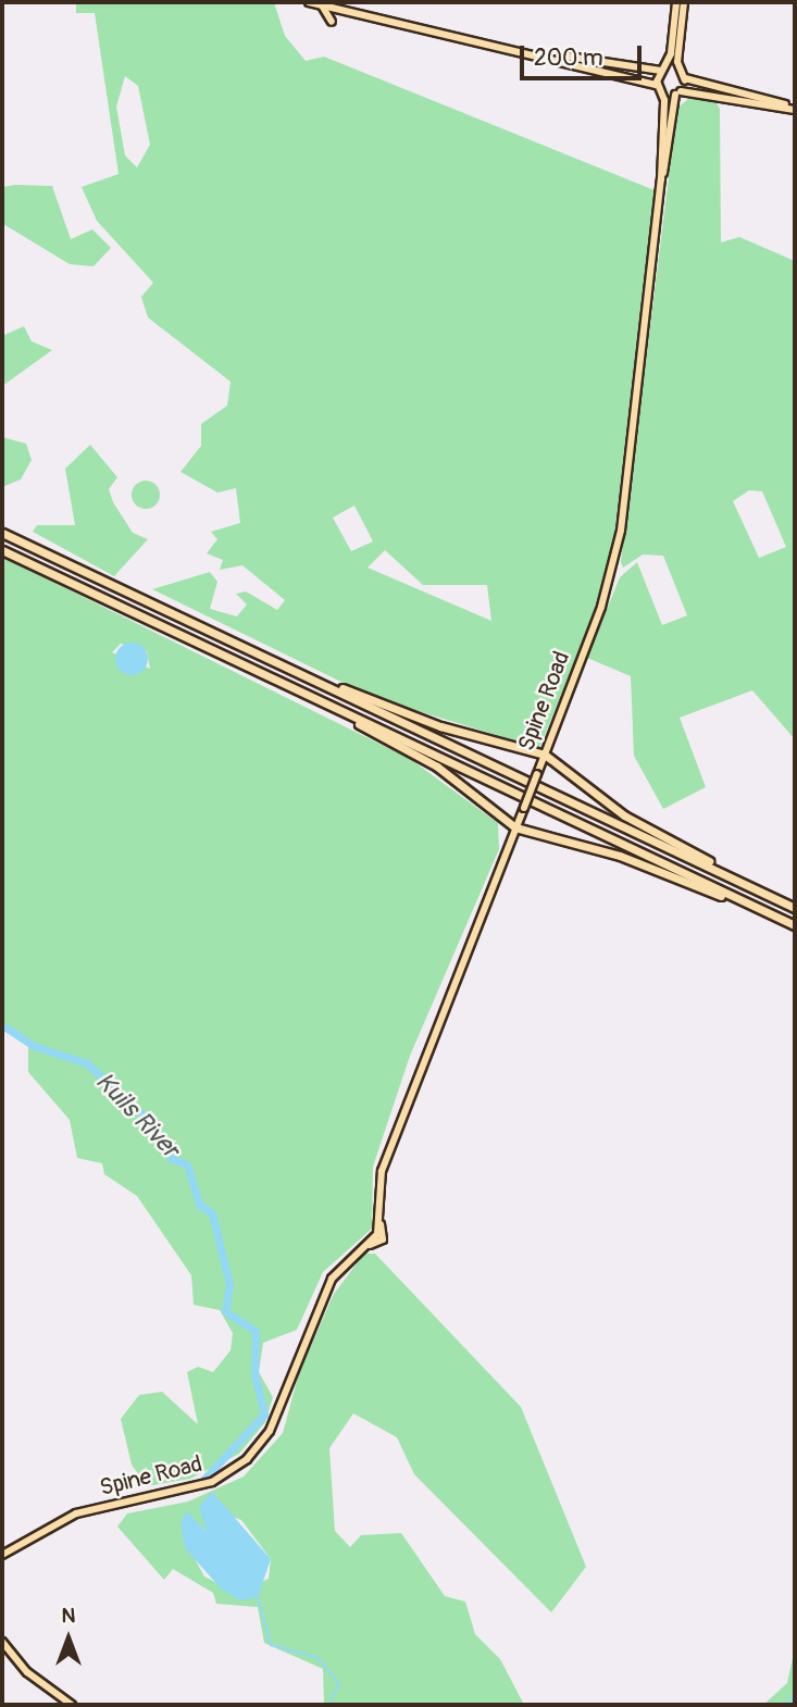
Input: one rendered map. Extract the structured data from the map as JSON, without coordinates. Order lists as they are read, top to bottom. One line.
{"streets":{"main road":["Spine Road"]},"water":["Kuils River"],"scale_bar":"200 m","north":"top"}
